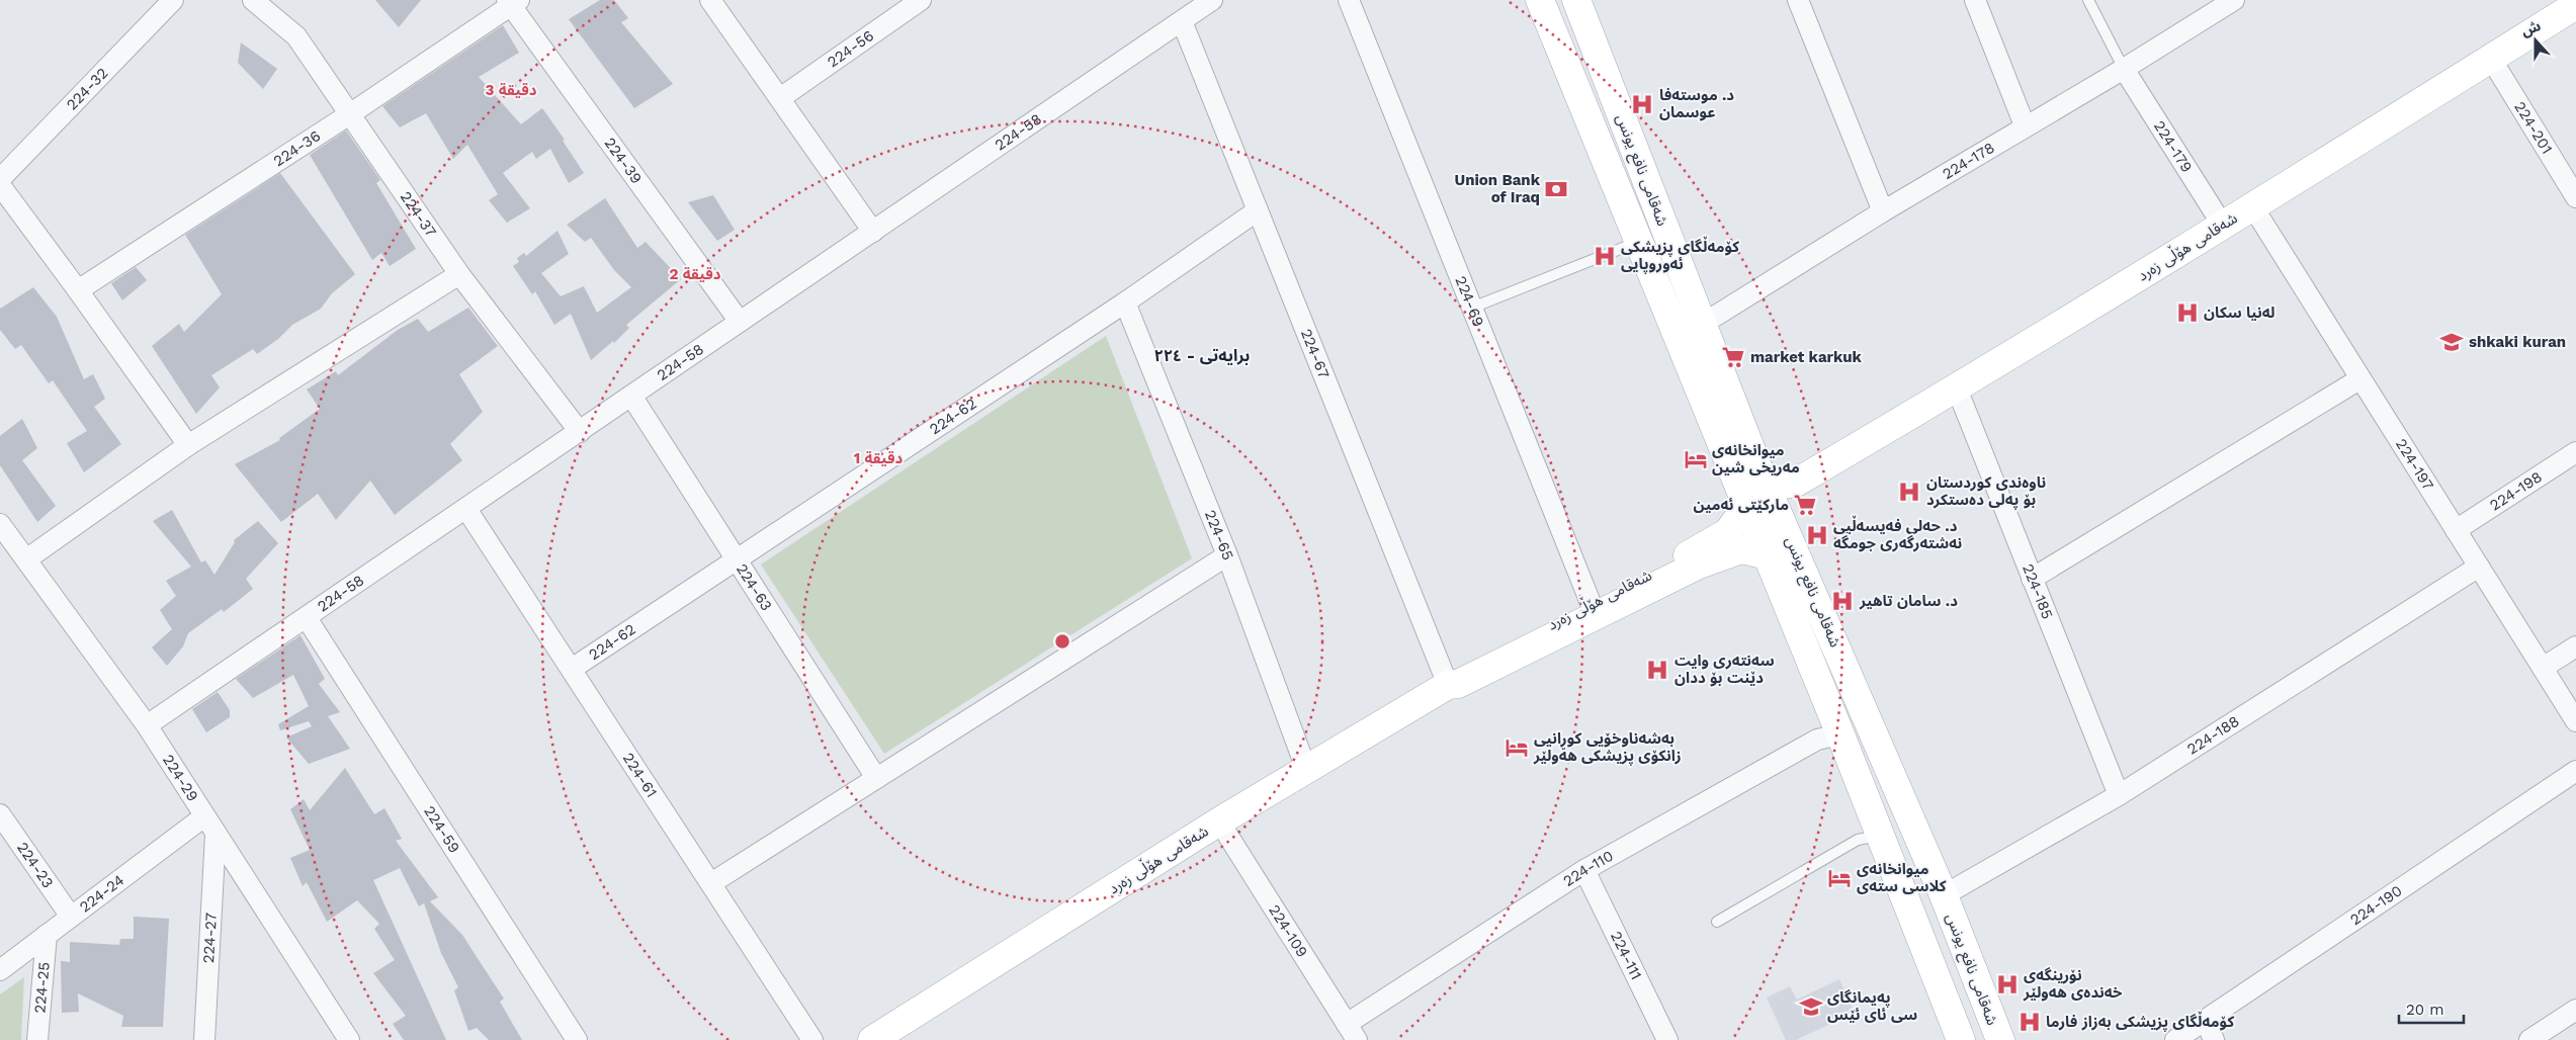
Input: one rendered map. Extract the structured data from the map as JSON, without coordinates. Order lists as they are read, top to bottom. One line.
{"streets":{"street":["224-56","224-32","224-201","224-58","224-179","224-36","224-178","224-39","شەقامی نافع یونس","224-37","شەقامی هۆڵی زەرد","224-69","224-67","224-62","224-197","224-198","224-65","224-63","224-185","224-188","224-61","224-29","224-59","224-23","224-110","224-24","224-190","224-109","224-27","224-111","224-25"]},"crossings":[["224-201","شەقامی هۆڵی زەرد"],["224-58","224-39"],["224-58","224-37"],["224-58","224-67"],["224-58","224-63"],["224-58","224-61"],["224-58","224-29"],["224-58","224-59"],["224-179","224-178"],["224-179","شەقامی هۆڵی زەرد"],["224-36","224-39"],["224-36","224-37"],["224-178","شەقامی نافع یونس"],["شەقامی نافع یونس","شەقامی هۆڵی زەرد"],["شەقامی نافع یونس","224-188"],["شەقامی نافع یونس","224-110"],["شەقامی هۆڵی زەرد","224-69"],["شەقامی هۆڵی زەرد","224-67"],["شەقامی هۆڵی زەرد","224-197"],["شەقامی هۆڵی زەرد","224-65"],["شەقامی هۆڵی زەرد","224-185"],["شەقامی هۆڵی زەرد","224-109"],["224-67","224-62"],["224-62","224-65"],["224-62","224-63"],["224-62","224-61"],["224-197","224-198"],["224-197","224-188"],["224-185","224-188"],["224-29","224-24"],["224-29","224-27"],["224-23","224-24"],["224-110","224-109"],["224-110","224-111"],["224-24","224-25"]],"districts":["برایەتی - ٢٢٤"],"places":{"hospital":["د. موستەفا عوسمان","کۆمەڵگای پزیشکی ئەوروپایی","لەنیا سکان","ناوەندی کوردستان بۆ پەلی دەستکرد","د. حەلی فەیسەڵیی نەشتەرگەری جومگە","د. سامان تاهیر","سەنتەری وایت دێنت بۆ ددان","نۆرینگەی خەندەی هەولێر","کۆمەڵگای پزیشکی بەزاز فارما"],"bank":["Union Bank of Iraq"],"school or university":["shkaki kuran","پەیمانگای سی ئای ئێس"],"supermarket":["market karkuk","مارکێتی ئەمین"],"hotel":["میوانخانەی مەریخی شین","بەشەناوخۆیی کوڕانیی زانکۆی پزیشکی هەولێر","میوانخانەی کلاسی ستەی"]},"scale_bar":"20 m","north":"top","rings":["3 دقيقة","2 دقيقة","1 دقيقة"]}
